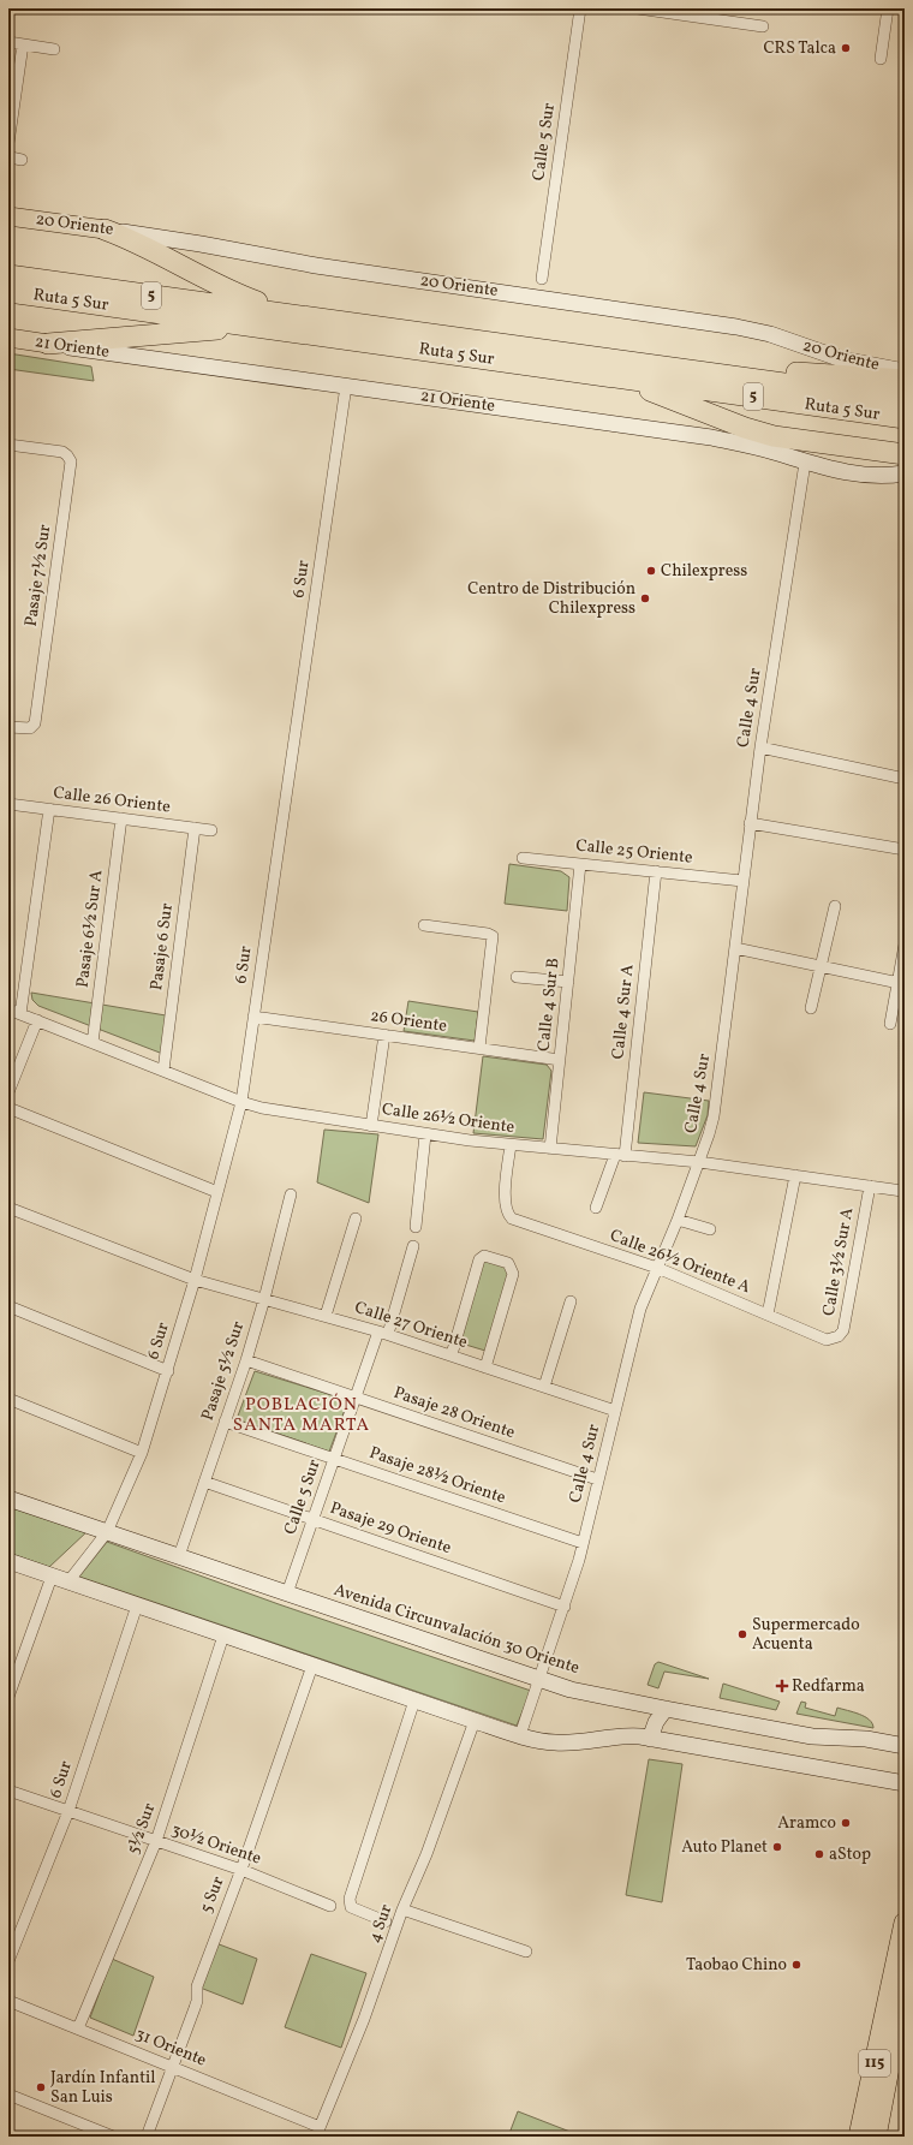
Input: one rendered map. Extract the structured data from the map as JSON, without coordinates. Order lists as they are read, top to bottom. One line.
{"streets":{"highway":["5","Ruta 5 Sur","115"],"main road":["20 Oriente","21 Oriente","Avenida Circunvalación 30 Oriente"],"street":["Calle 5 Sur","Pasaje 7½ Sur","6 Sur","Calle 4 Sur","Calle 26 Oriente","Calle 25 Oriente","Pasaje 6½ Sur A","Pasaje 6 Sur","Calle 4 Sur B","Calle 4 Sur A","26 Oriente","Calle 26½ Oriente","Calle 26½ Oriente A","Calle 3½ Sur A","Calle 27 Oriente","Pasaje 5½ Sur","Pasaje 28 Oriente","Pasaje 28½ Oriente","Pasaje 29 Oriente","5½ Sur","30½ Oriente","5 Sur","4 Sur","31 Oriente"]},"crossings":[["Calle 5 Sur","Calle 27 Oriente"],["Calle 5 Sur","Pasaje 28 Oriente"],["Calle 5 Sur","Pasaje 28½ Oriente"],["Calle 5 Sur","Pasaje 29 Oriente"],["Calle 5 Sur","Avenida Circunvalación 30 Oriente"],["21 Oriente","6 Sur"],["21 Oriente","Calle 4 Sur"],["6 Sur","26 Oriente"],["6 Sur","Calle 26½ Oriente"],["6 Sur","Calle 27 Oriente"],["6 Sur","Avenida Circunvalación 30 Oriente"],["6 Sur","30½ Oriente"],["Calle 4 Sur","Calle 25 Oriente"],["Calle 4 Sur","Calle 26½ Oriente"],["Calle 4 Sur","Calle 26½ Oriente A"],["Calle 4 Sur","Calle 27 Oriente"],["Calle 4 Sur","Pasaje 28 Oriente"],["Calle 4 Sur","Pasaje 28½ Oriente"],["Calle 4 Sur","Pasaje 29 Oriente"],["Calle 4 Sur","Avenida Circunvalación 30 Oriente"],["Calle 26 Oriente","Pasaje 6½ Sur A"],["Calle 26 Oriente","Pasaje 6 Sur"],["Calle 25 Oriente","Calle 4 Sur B"],["Calle 25 Oriente","Calle 4 Sur A"],["Pasaje 6½ Sur A","Calle 26½ Oriente"],["Pasaje 6 Sur","Calle 26½ Oriente"],["Calle 4 Sur B","26 Oriente"],["Calle 4 Sur B","Calle 26½ Oriente"],["Calle 4 Sur A","Calle 26½ Oriente"],["Calle 26½ Oriente","Calle 26½ Oriente A"],["Calle 26½ Oriente","Calle 3½ Sur A"],["Calle 26½ Oriente A","Calle 3½ Sur A"],["Calle 27 Oriente","Pasaje 5½ Sur"],["Pasaje 5½ Sur","Pasaje 28 Oriente"],["Pasaje 5½ Sur","Pasaje 28½ Oriente"],["Pasaje 5½ Sur","Pasaje 29 Oriente"],["Pasaje 5½ Sur","Avenida Circunvalación 30 Oriente"],["5½ Sur","30½ Oriente"],["5½ Sur","31 Oriente"],["30½ Oriente","5 Sur"],["5 Sur","31 Oriente"],["4 Sur","31 Oriente"]],"districts":["POBLACIÓN SANTA MARTA"],"places":{"other":["CRS Talca","Chilexpress","Centro de Distribución Chilexpress","Supermercado Acuenta","Aramco","Auto Planet","aStop","Taobao Chino","Jardín Infantil San Luis"],"health":["Redfarma"]}}
